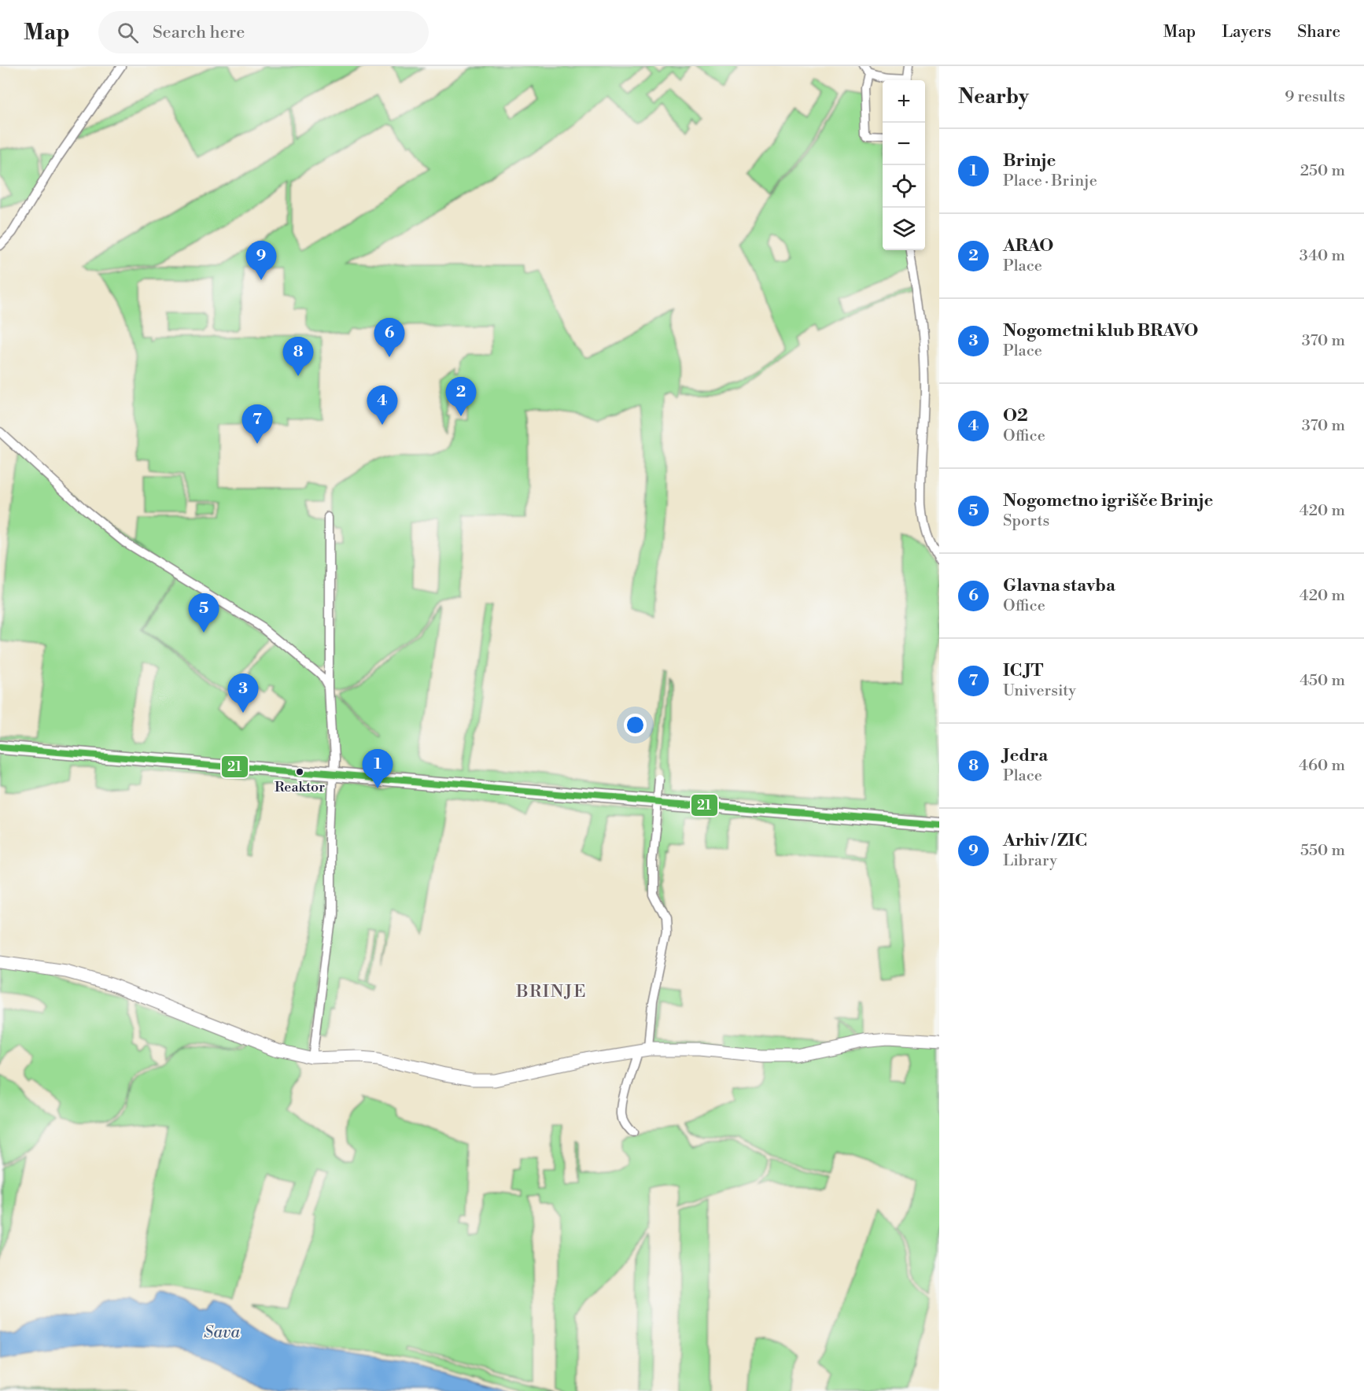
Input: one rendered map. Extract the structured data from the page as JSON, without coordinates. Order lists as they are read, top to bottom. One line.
{"districts":["BRINJE"],"water":["Sava"],"places":["Reaktor"],"lines":["transit line 21"],"page":{"header":"Map","search":"Search here","nav":["Map","Layers","Share"],"heading":["Nearby","9 results"],"map_buttons":["+","−"],"list":[{"mark":"1","name":"Brinje","note":"Place · Brinje","value":"250 m"},{"mark":"2","name":"ARAO","note":"Place","value":"340 m"},{"mark":"3","name":"Nogometni klub BRAVO","note":"Place","value":"370 m"},{"mark":"4","name":"O2","note":"Office","value":"370 m"},{"mark":"5","name":"Nogometno igrišče Brinje","note":"Sports","value":"420 m"},{"mark":"6","name":"Glavna stavba","note":"Office","value":"420 m"},{"mark":"7","name":"ICJT","note":"University","value":"450 m"},{"mark":"8","name":"Jedra","note":"Place","value":"460 m"},{"mark":"9","name":"Arhiv / ZIC","note":"Library","value":"550 m"}],"pins":["9","6","8","2","4","7","5","3","1"]}}
